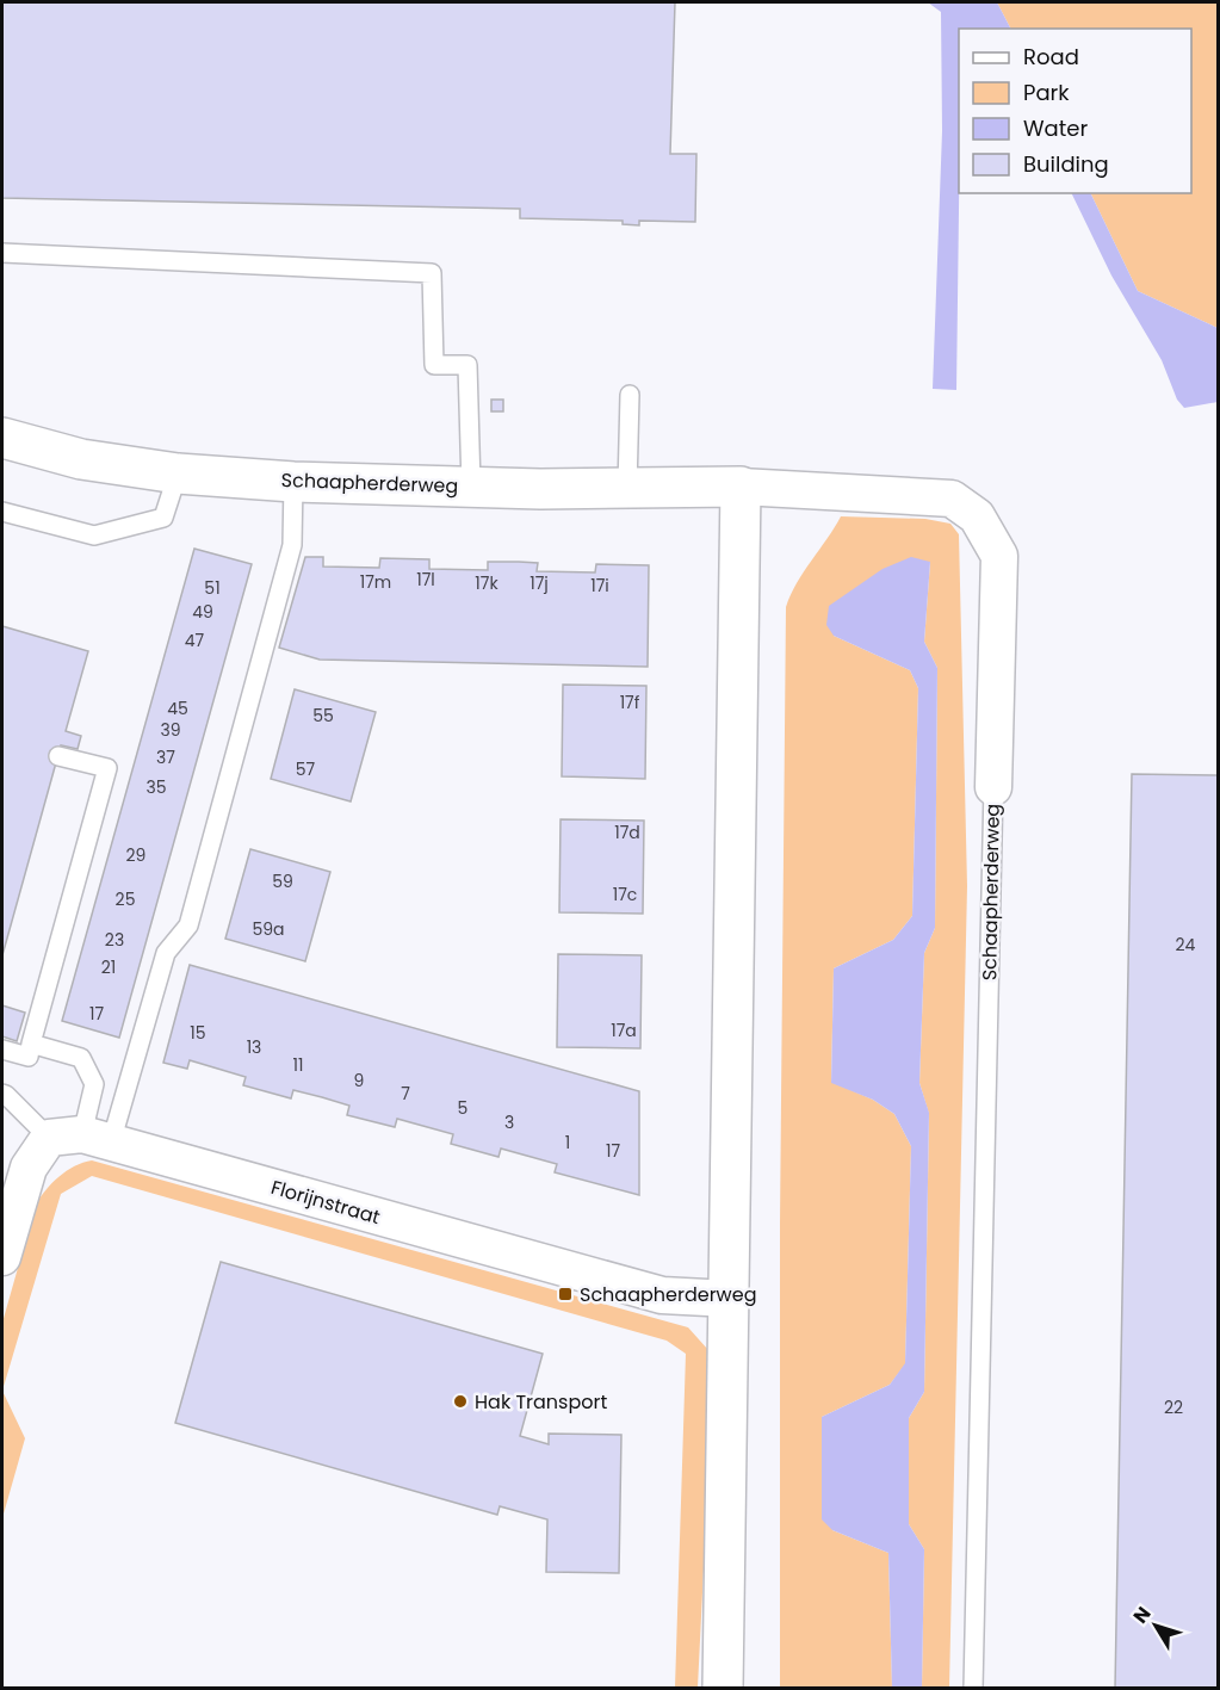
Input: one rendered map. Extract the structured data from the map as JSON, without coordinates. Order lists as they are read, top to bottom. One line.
{"streets":{"street":["Schaapherderweg","Florijnstraat"]},"places":{"transit":["Schaapherderweg"],"other":["Hak Transport"]},"house_numbers":["17l","17m","17k","17j","17i","51","49","47","17f","45","55","39","37","57","35","17d","29","59","17c","25","59a","23","24","21","17","17a","15","13","11","9","7","5","3","1","17","22"],"legend":["Road","Park","Water","Building"],"north":"top left"}
